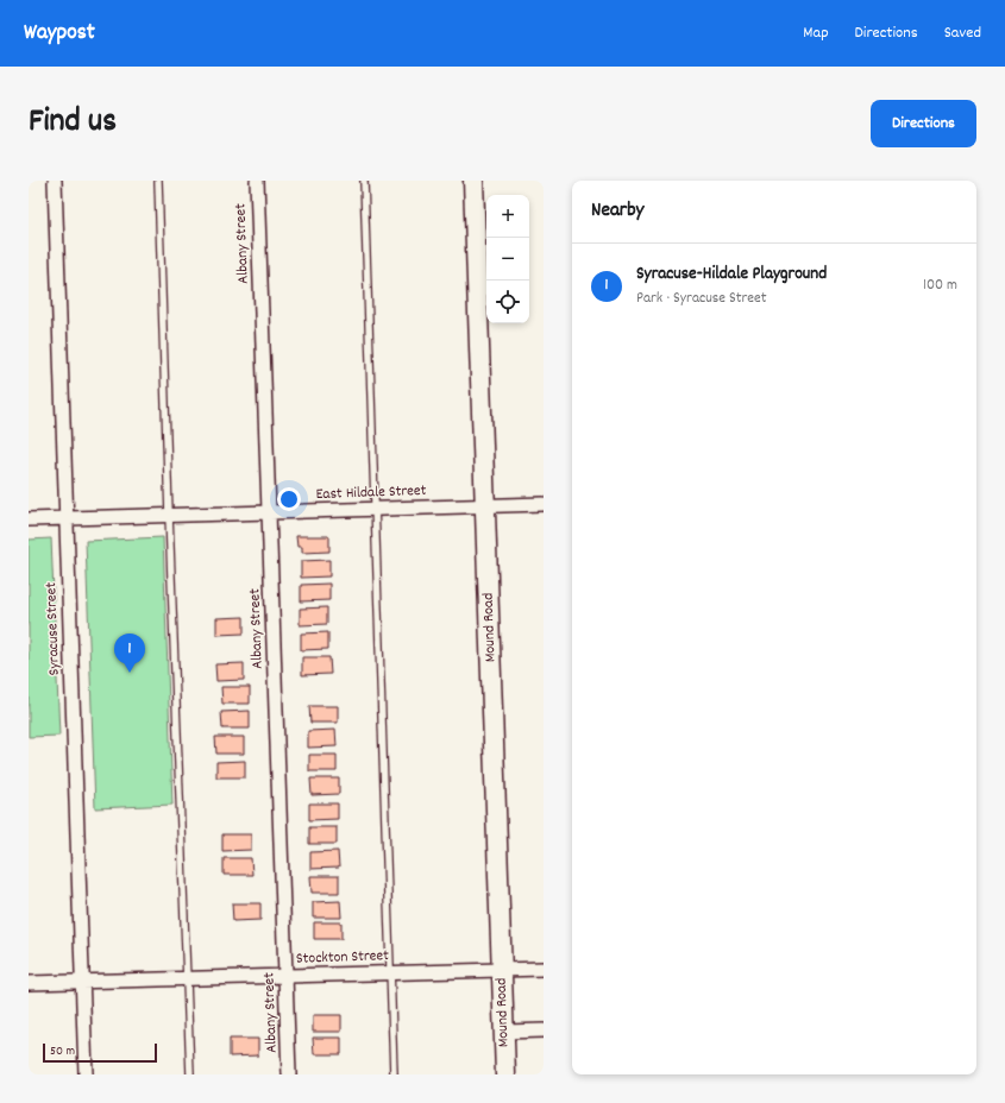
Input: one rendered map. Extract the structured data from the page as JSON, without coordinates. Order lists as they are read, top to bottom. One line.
{"streets":{"main road":["Mound Road"],"street":["Albany Street","East Hildale Street","Syracuse Street","Stockton Street"]},"crossings":[["Albany Street","East Hildale Street"],["Albany Street","Stockton Street"],["East Hildale Street","Mound Road"],["East Hildale Street","Syracuse Street"],["Mound Road","Stockton Street"],["Syracuse Street","Stockton Street"]],"scale_bar":"50 m","page":{"header":"Waypost","nav":["Map","Directions","Saved"],"title":"Find us","buttons":"Directions","heading":"Nearby","map_buttons":["+","−"],"list":[{"mark":"1","name":"Syracuse-Hildale Playground","note":"Park · Syracuse Street","value":"100 m"}],"pins":"1","scale":"50 m"}}
